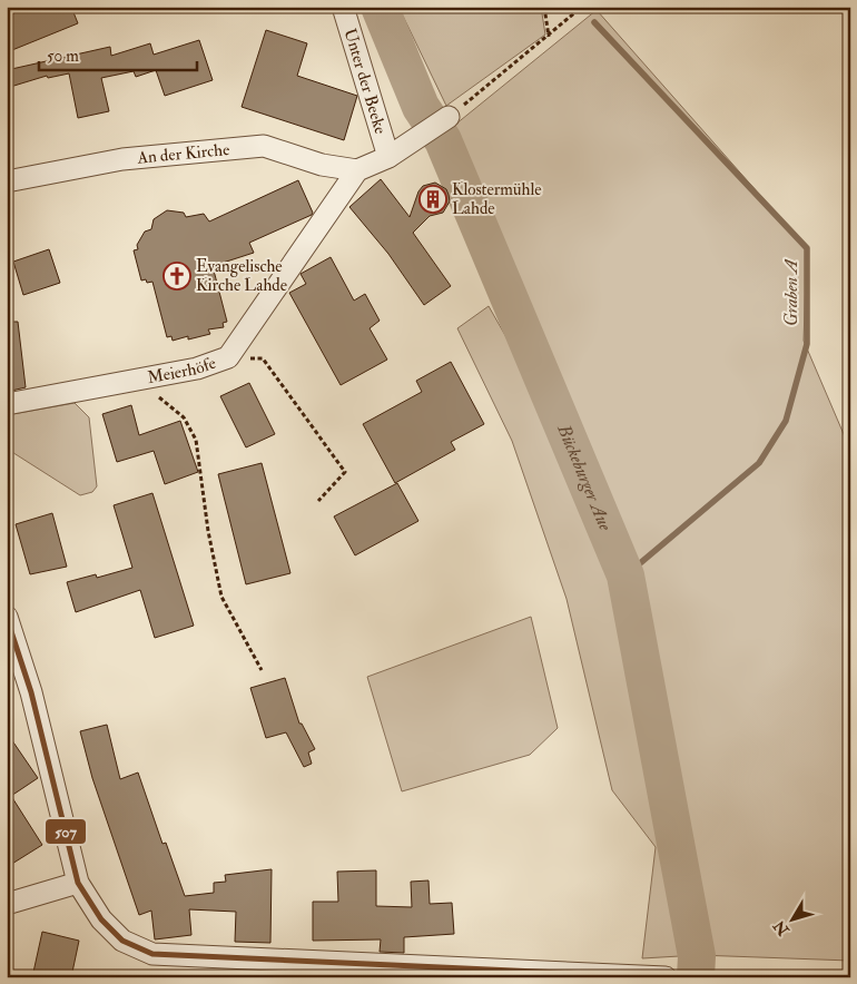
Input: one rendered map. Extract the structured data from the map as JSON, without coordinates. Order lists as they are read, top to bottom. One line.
{"streets":{"street":["Unter der Beeke","An der Kirche","Meierhöfe"]},"crossings":[["An der Kirche","Meierhöfe"]],"water":["Graben A","Bückeburger Aue"],"places":{"building":["Klostermühle Lahde"],"church":["Evangelische Kirche Lahde"]},"lines":["transit line 507"],"scale_bar":"50 m","north":"bottom left"}
